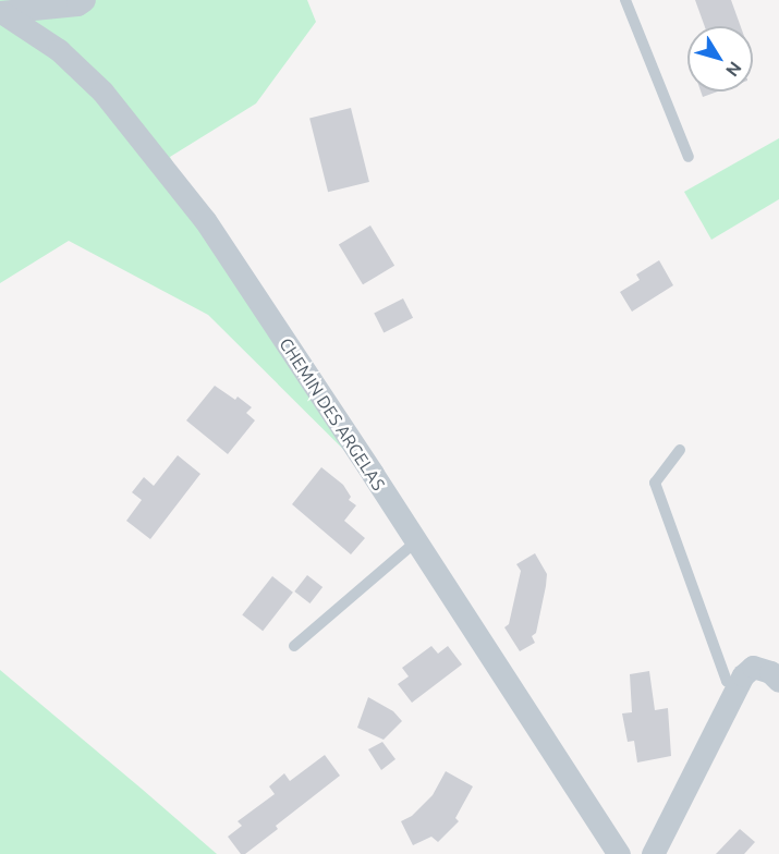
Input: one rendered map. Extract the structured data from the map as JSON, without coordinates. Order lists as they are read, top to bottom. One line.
{"streets":{"street":["CHEMIN DES ARGELAS"]},"north":"bottom right"}
